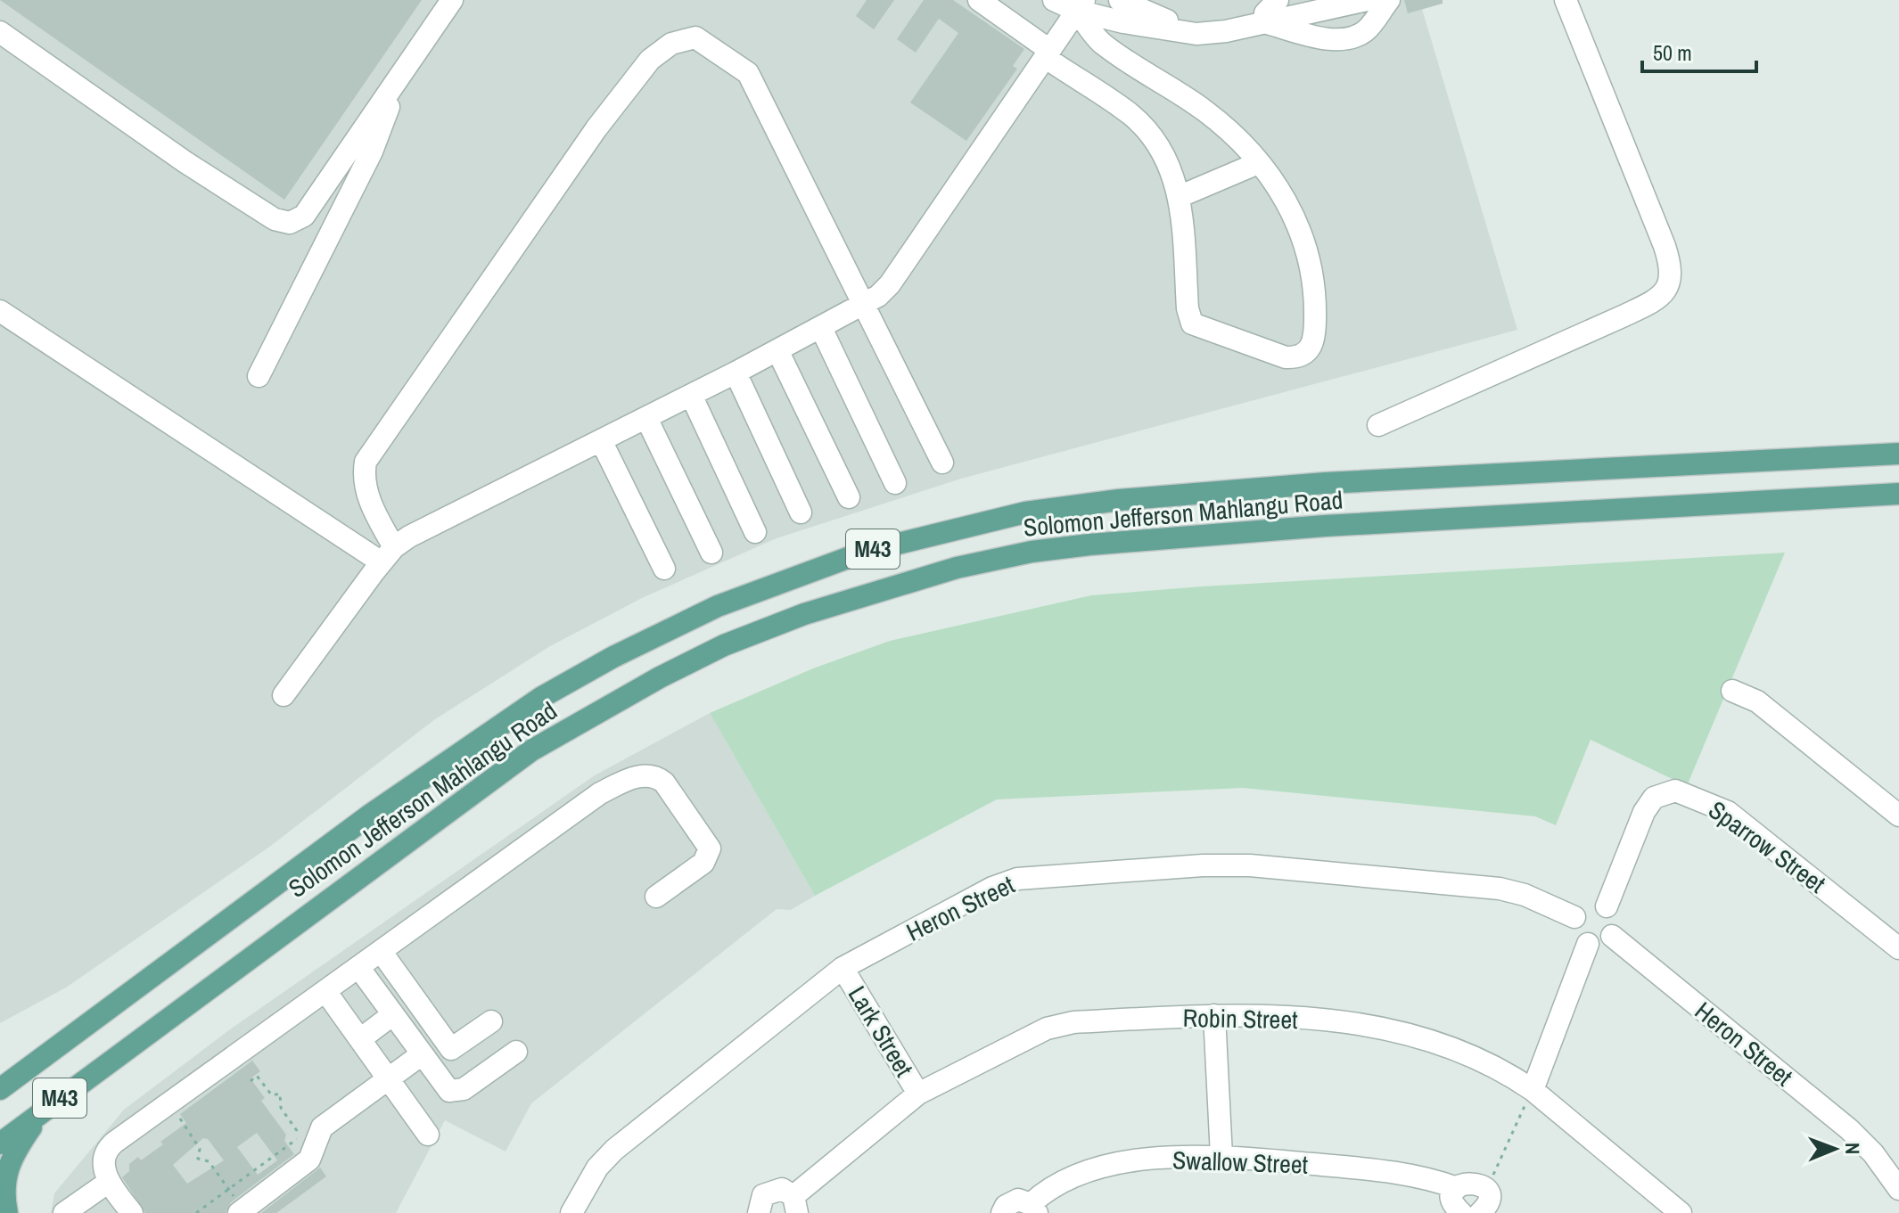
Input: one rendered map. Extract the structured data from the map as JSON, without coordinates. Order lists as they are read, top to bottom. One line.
{"streets":{"main road":["Solomon Jefferson Mahlangu Road","M43"],"street":["Sparrow Street","Heron Street","Robin Street","Lark Street","Swallow Street"]},"crossings":[["Sparrow Street","Heron Street"],["Heron Street","Lark Street"],["Robin Street","Lark Street"]],"scale_bar":"50 m","north":"right"}
